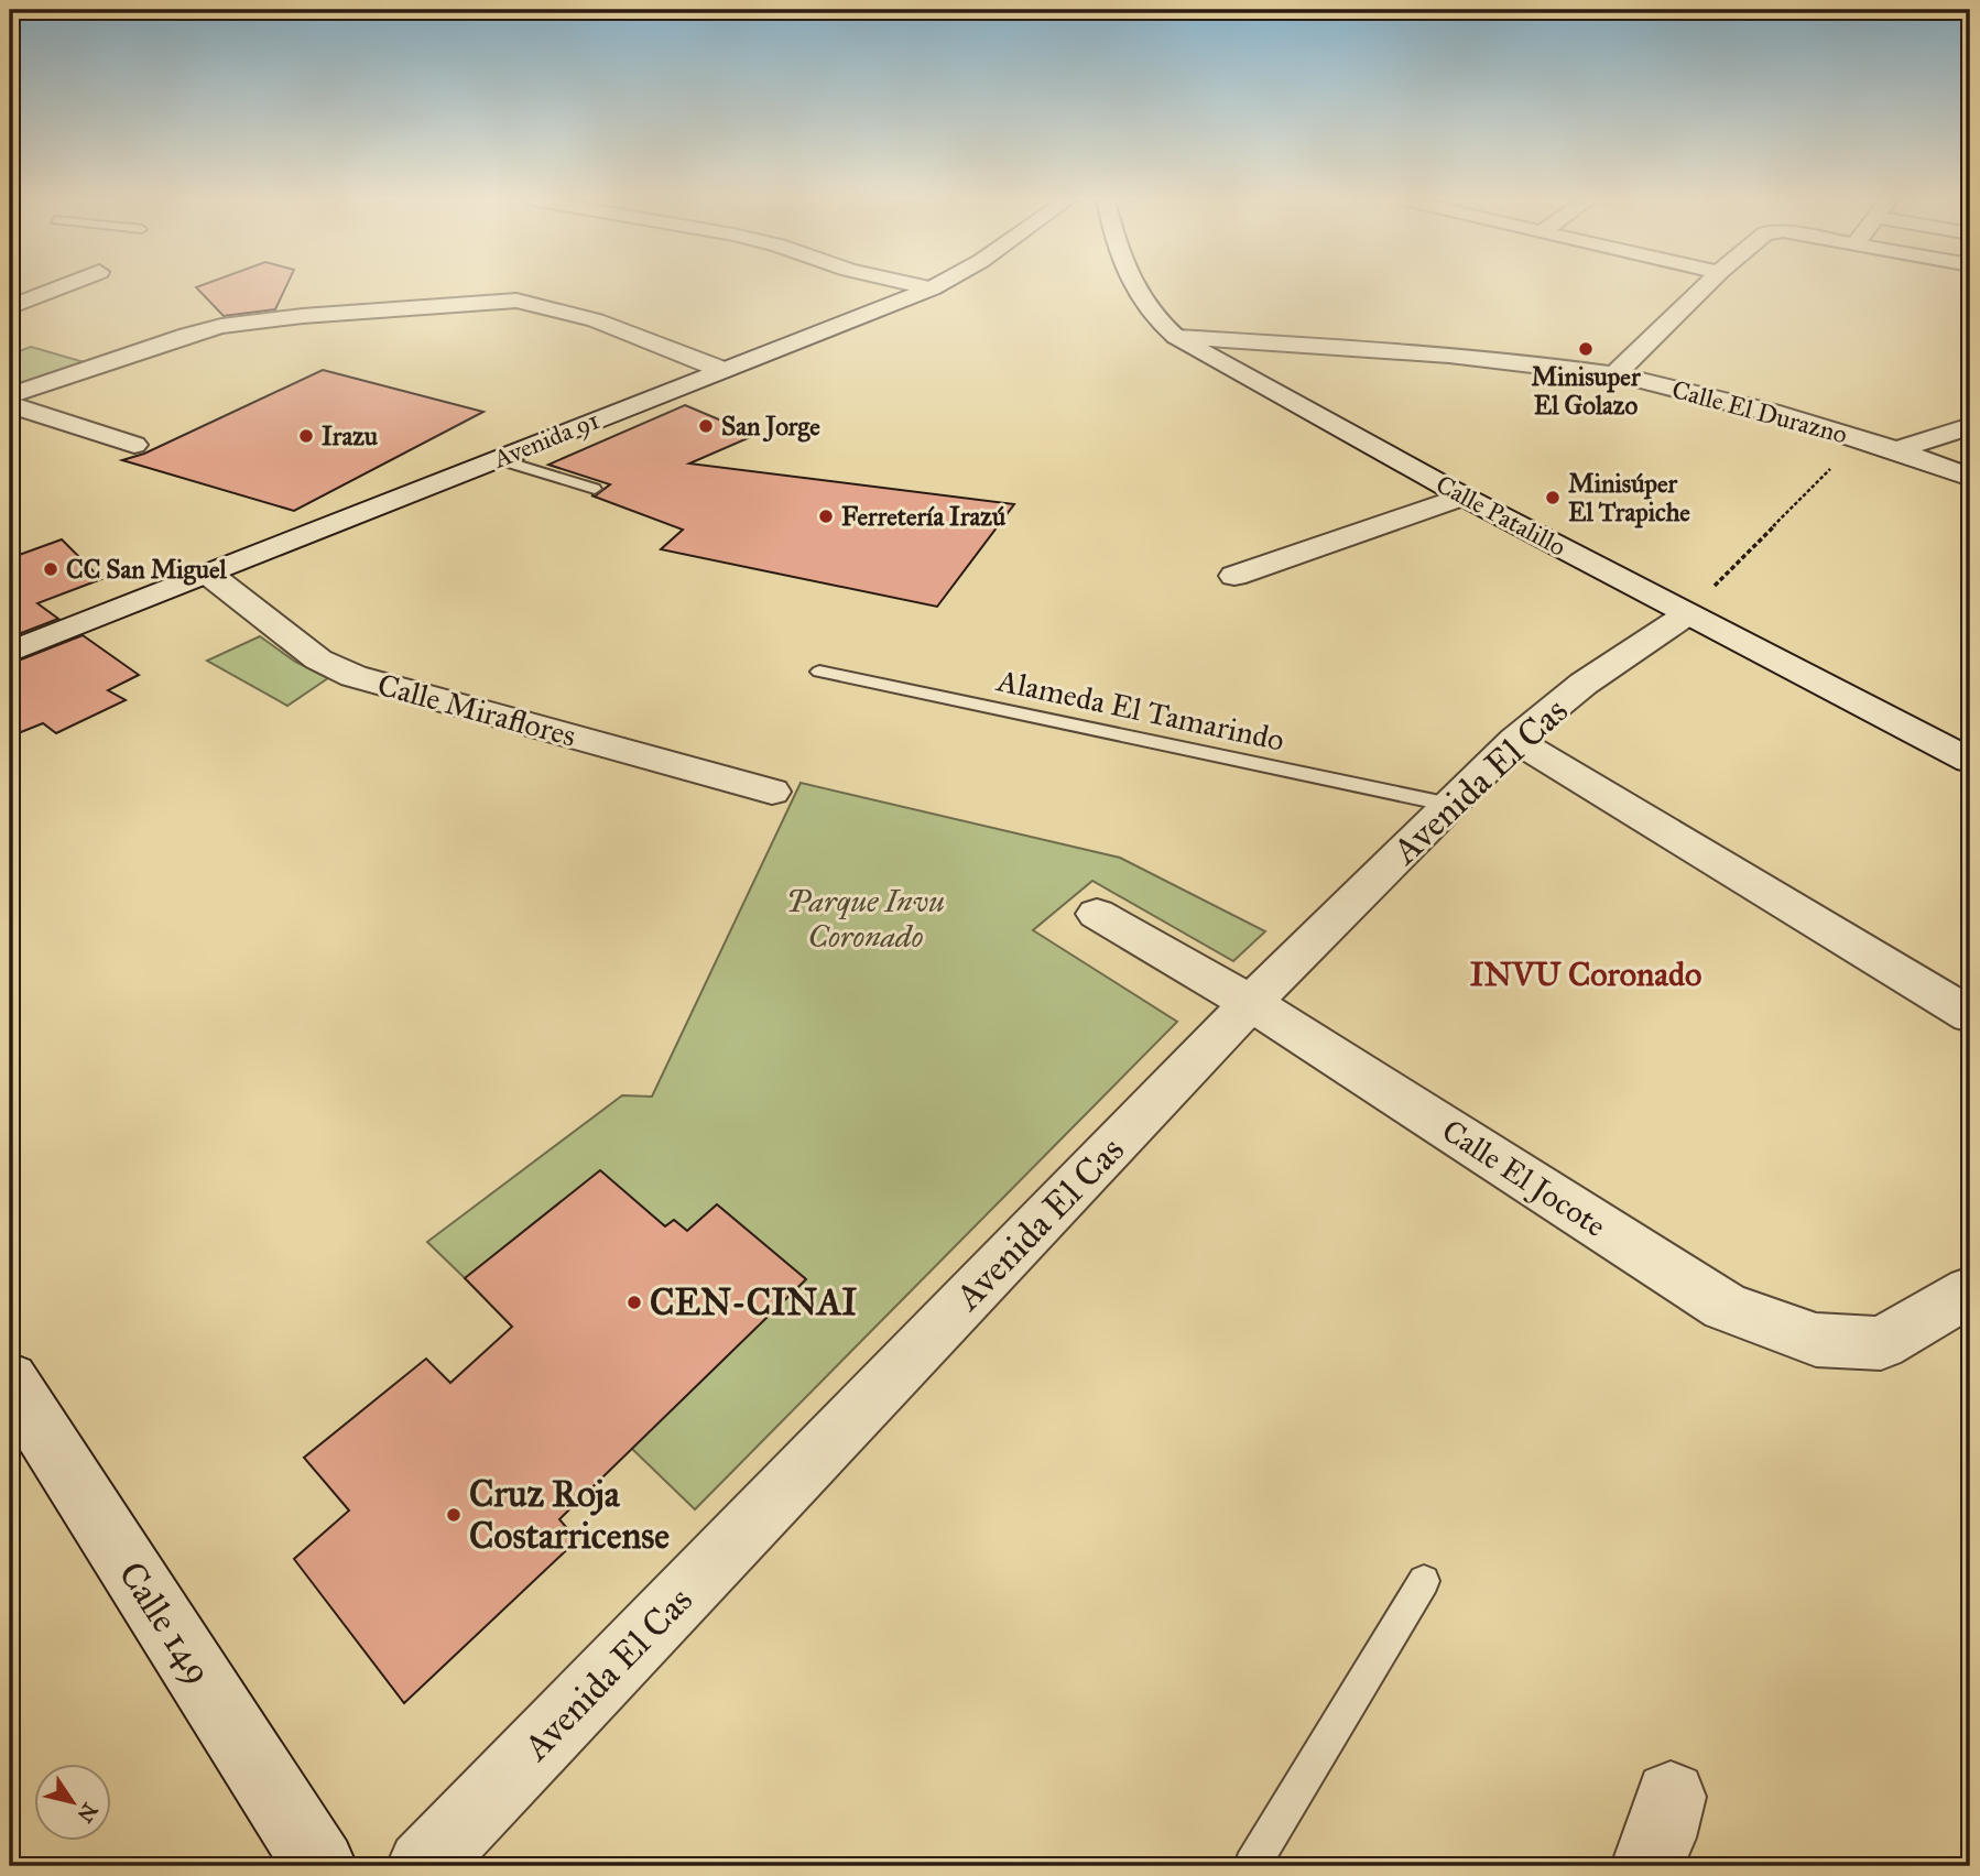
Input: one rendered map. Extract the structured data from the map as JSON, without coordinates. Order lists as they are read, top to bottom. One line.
{"streets":{"street":["Calle El Durazno","Avenida 91","Calle Patalillo","Calle Miraflores","Avenida El Cas","Calle El Jocote","Calle 149"],"lane":["Alameda El Tamarindo"]},"crossings":[["Calle El Durazno","Calle Patalillo"],["Avenida 91","Calle Miraflores"],["Calle Patalillo","Avenida El Cas"],["Alameda El Tamarindo","Avenida El Cas"],["Avenida El Cas","Calle El Jocote"]],"districts":["INVU Coronado"],"parks":["Parque Invu Coronado"],"places":["Minisuper El Golazo","San Jorge","Irazu","Minisúper El Trapiche","Ferretería Irazú","CC San Miguel","CEN-CINAI","Cruz Roja Costarricense"],"north":"bottom right"}
